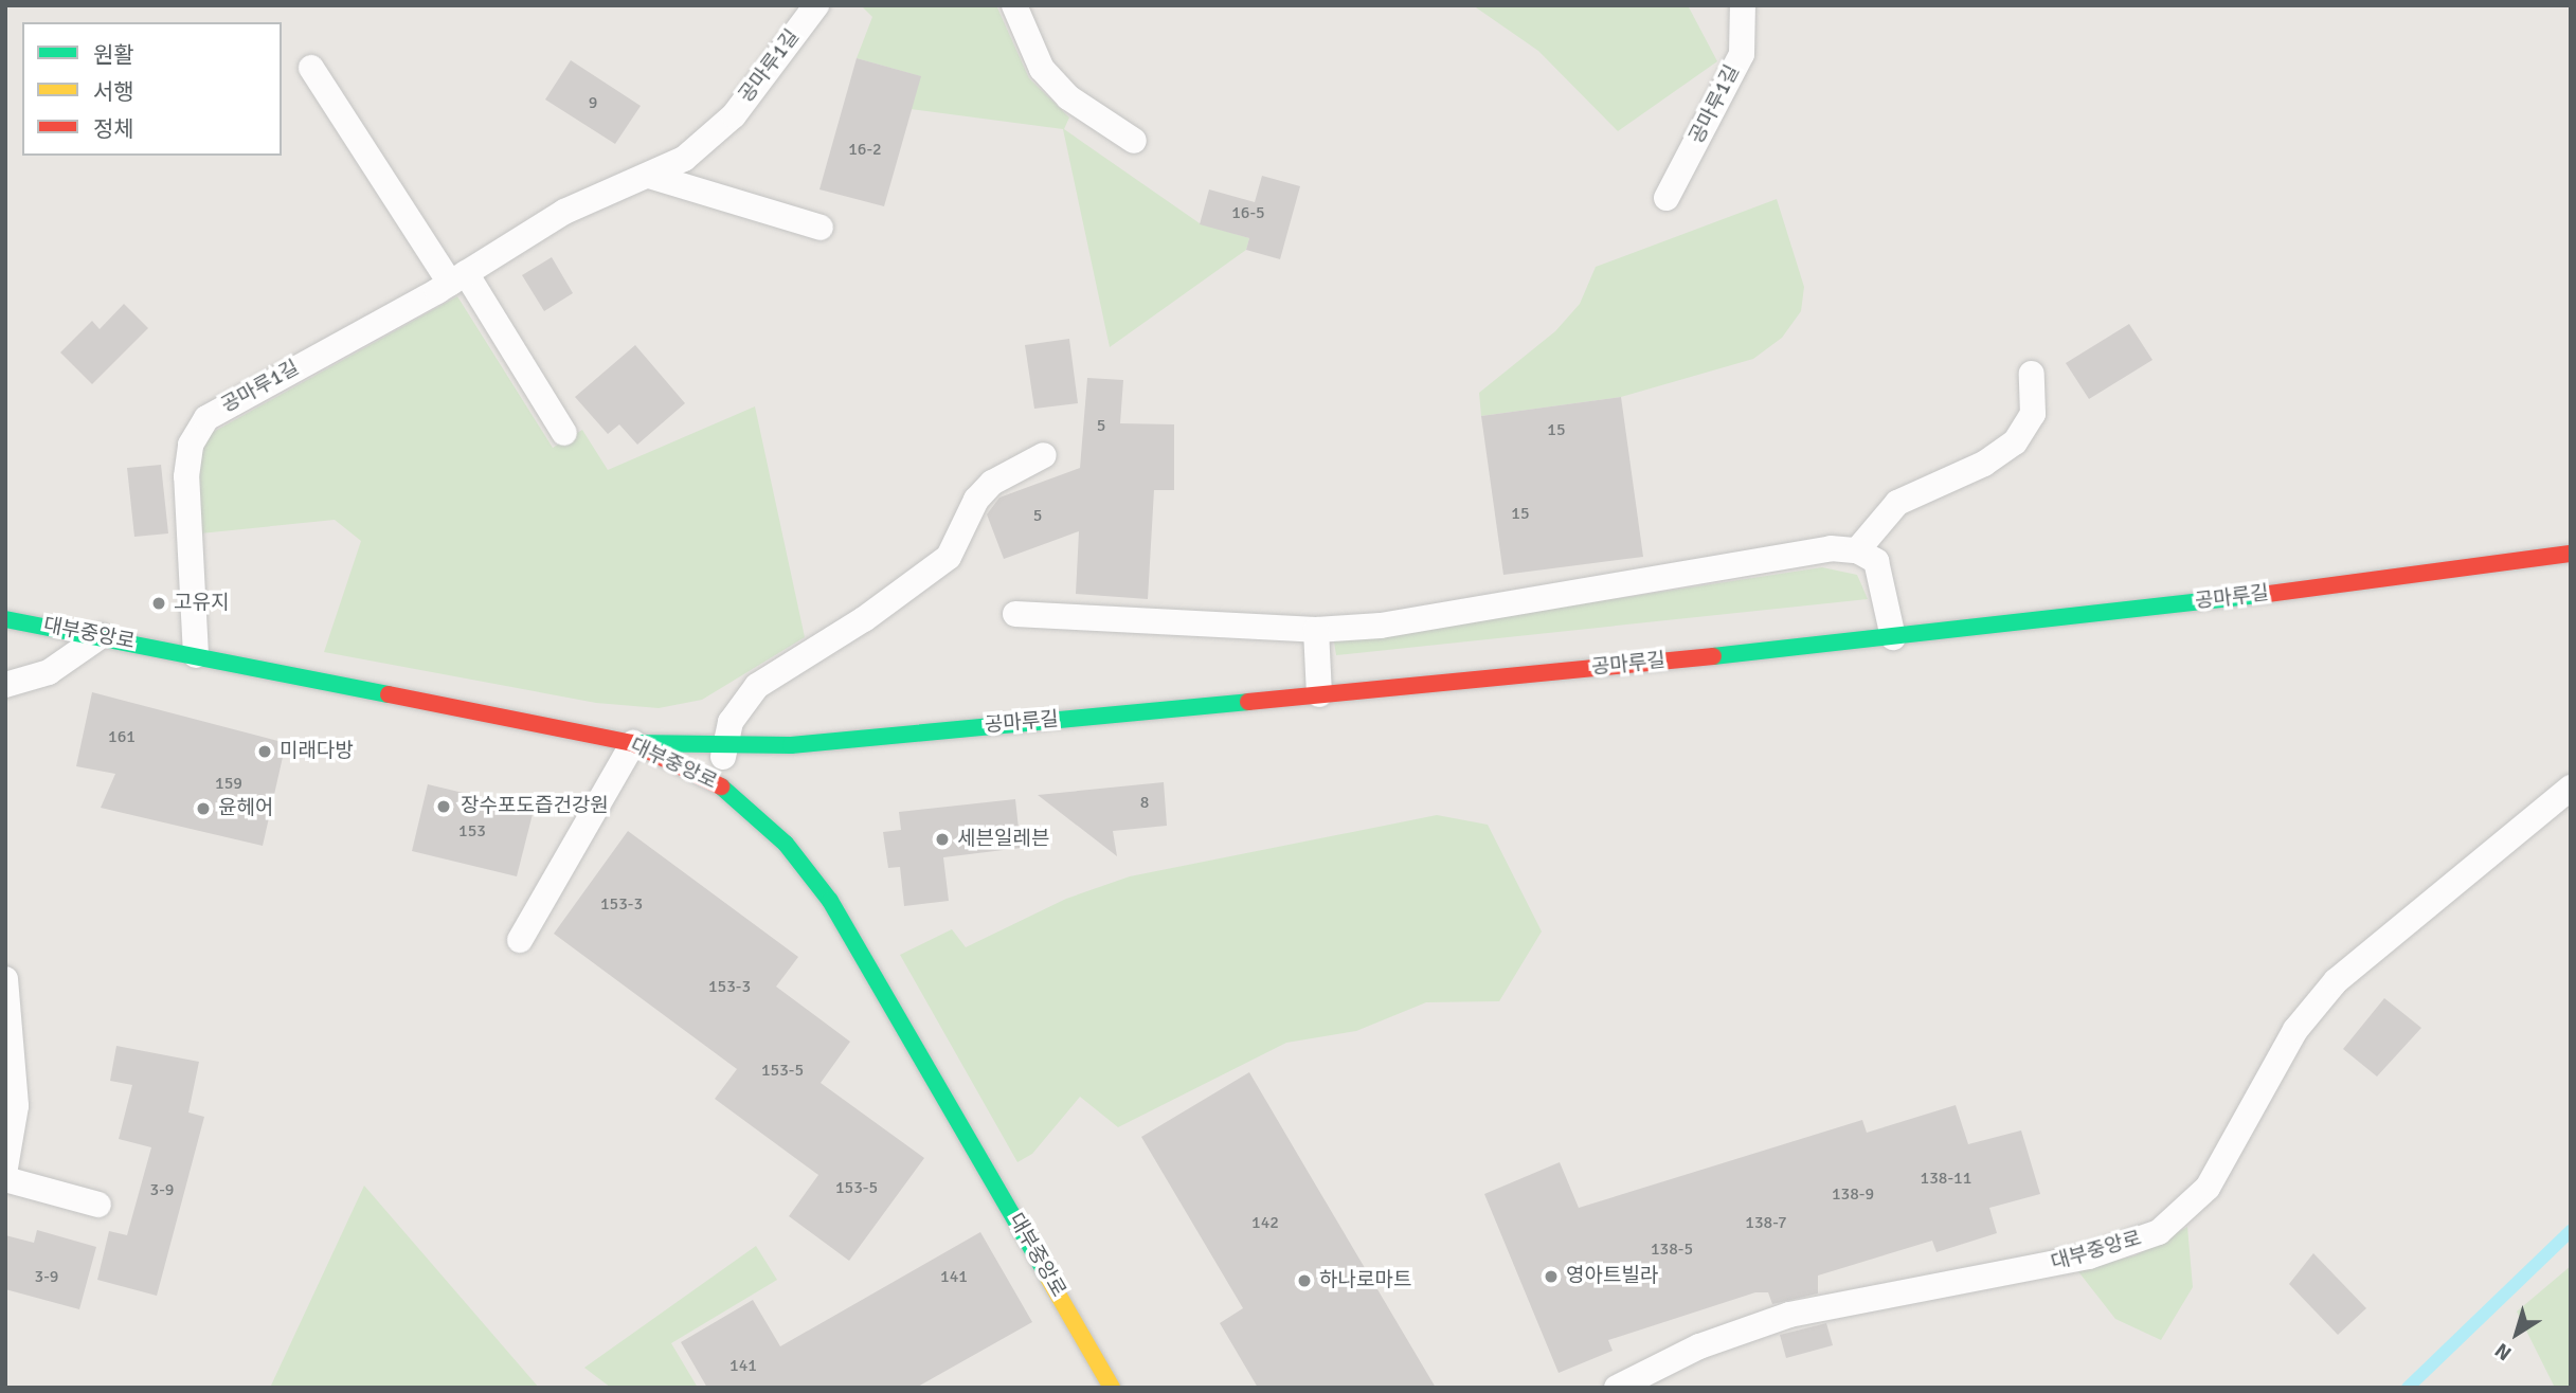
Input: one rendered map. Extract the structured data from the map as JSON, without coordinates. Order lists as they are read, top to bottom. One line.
{"streets":{"street":["공마루길","대부중앙로"],"lane":["공마루1길"]},"crossings":[["공마루1길","대부중앙로"],["공마루길","대부중앙로"]],"places":["고유지","미래다방","장수포도즙건강원","윤헤어","세븐일레븐","영아트빌라","하나로마트"],"house_numbers":["9","16-2","16-5","5","15","15","5","161","159","8","153","153-3","153-3","153-5","138-11","153-5","3-9","138-9","142","138-7","138-5","3-9","141","141"],"legend":["원활","서행","정체"],"north":"bottom left"}
